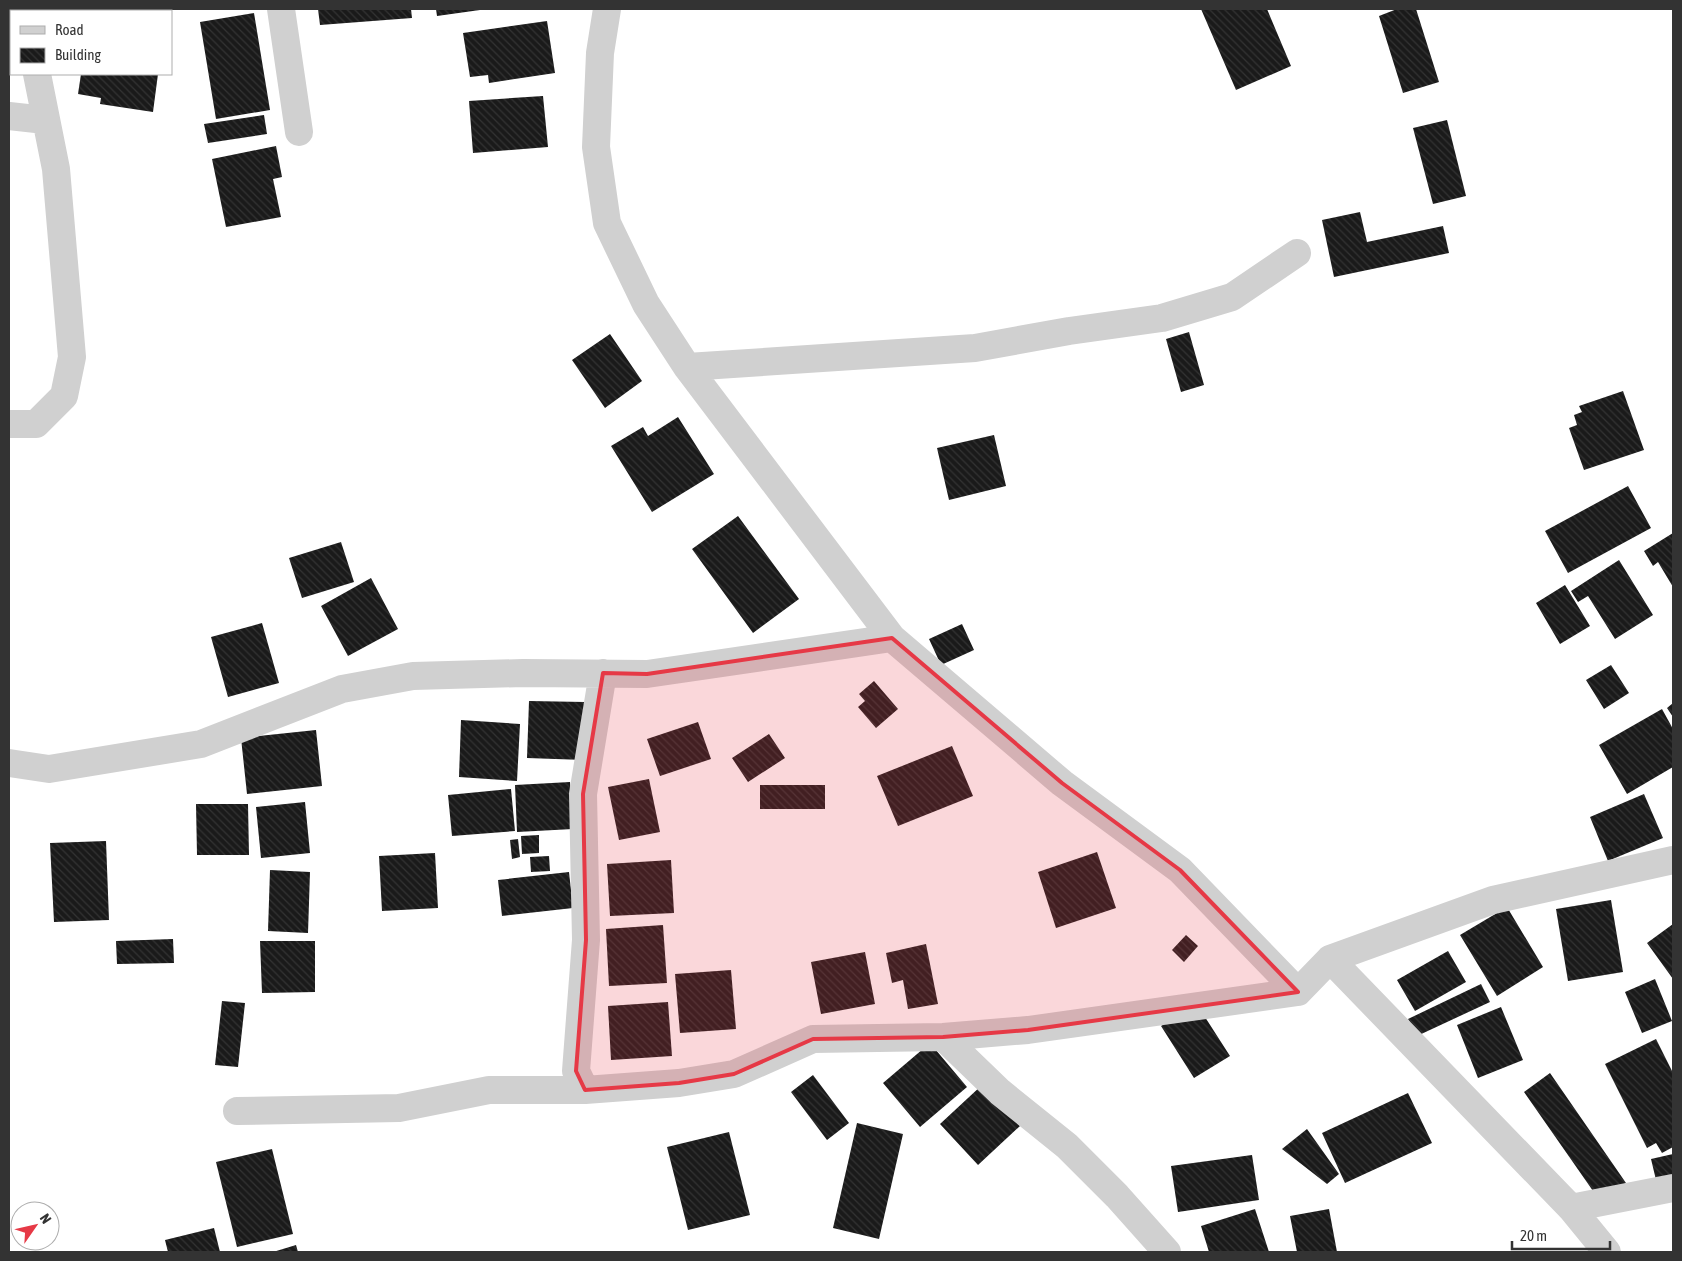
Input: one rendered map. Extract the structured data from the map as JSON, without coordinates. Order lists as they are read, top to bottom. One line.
{"legend":["Road","Building"],"scale_bar":"20 m","north":"top right"}
